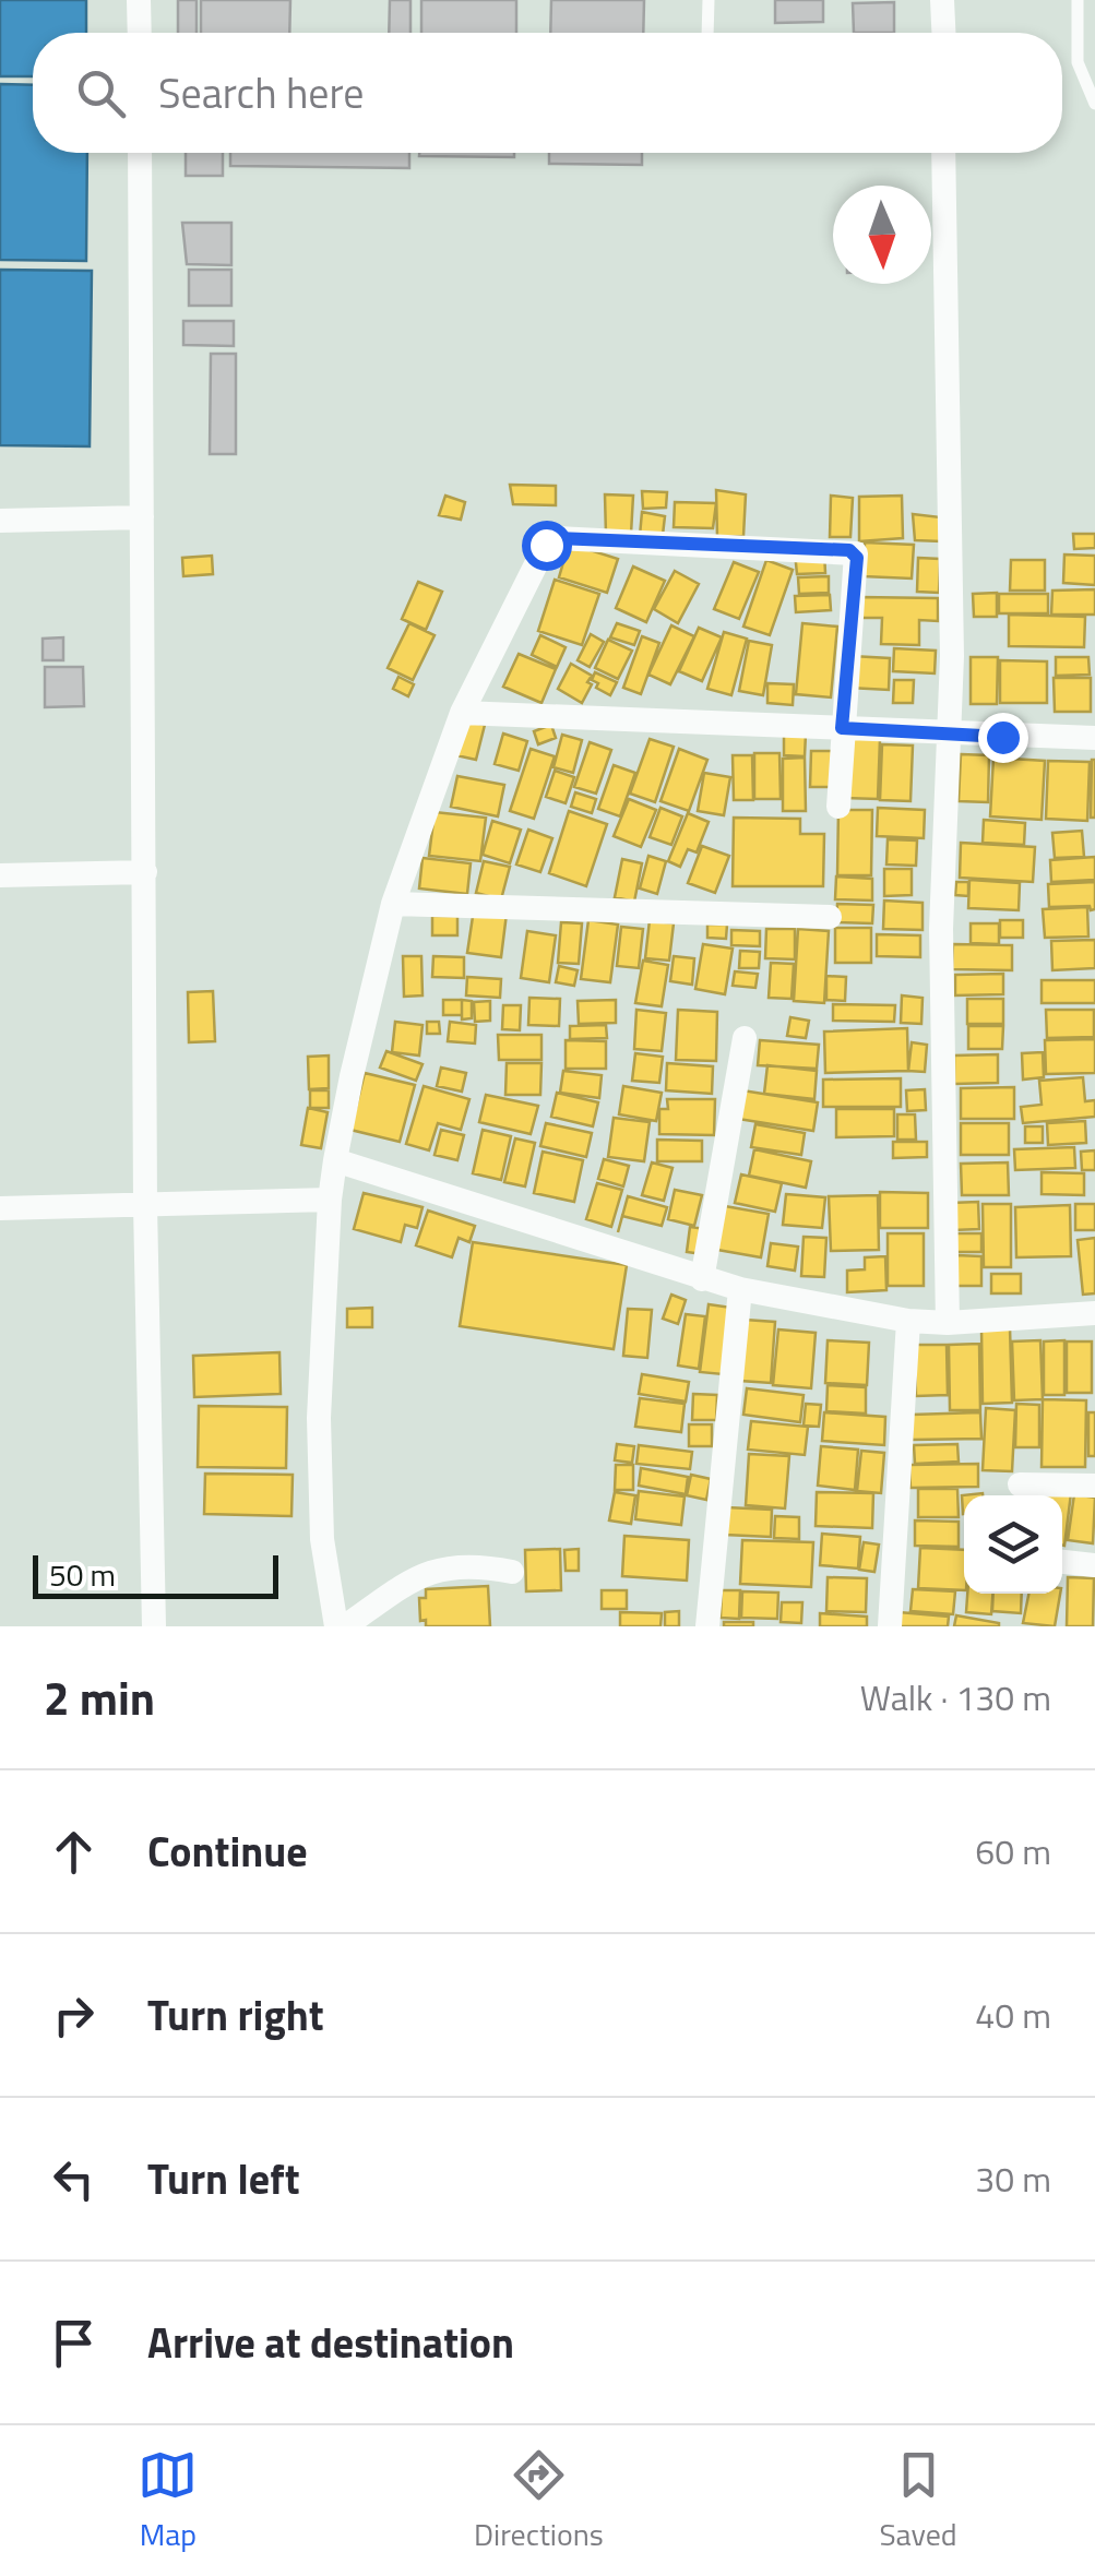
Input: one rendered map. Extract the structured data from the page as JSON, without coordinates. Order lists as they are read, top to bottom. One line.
{"scale_bar":"50 m","north":"bottom","page":{"search":"Search here","scale":"50 m","heading":["2 min","Walk · 130 m"],"list":[["Continue","60 m"],["Turn right","40 m"],["Turn left","30 m"],"Arrive at destination"],"nav":["Map","Directions","Saved"]}}
